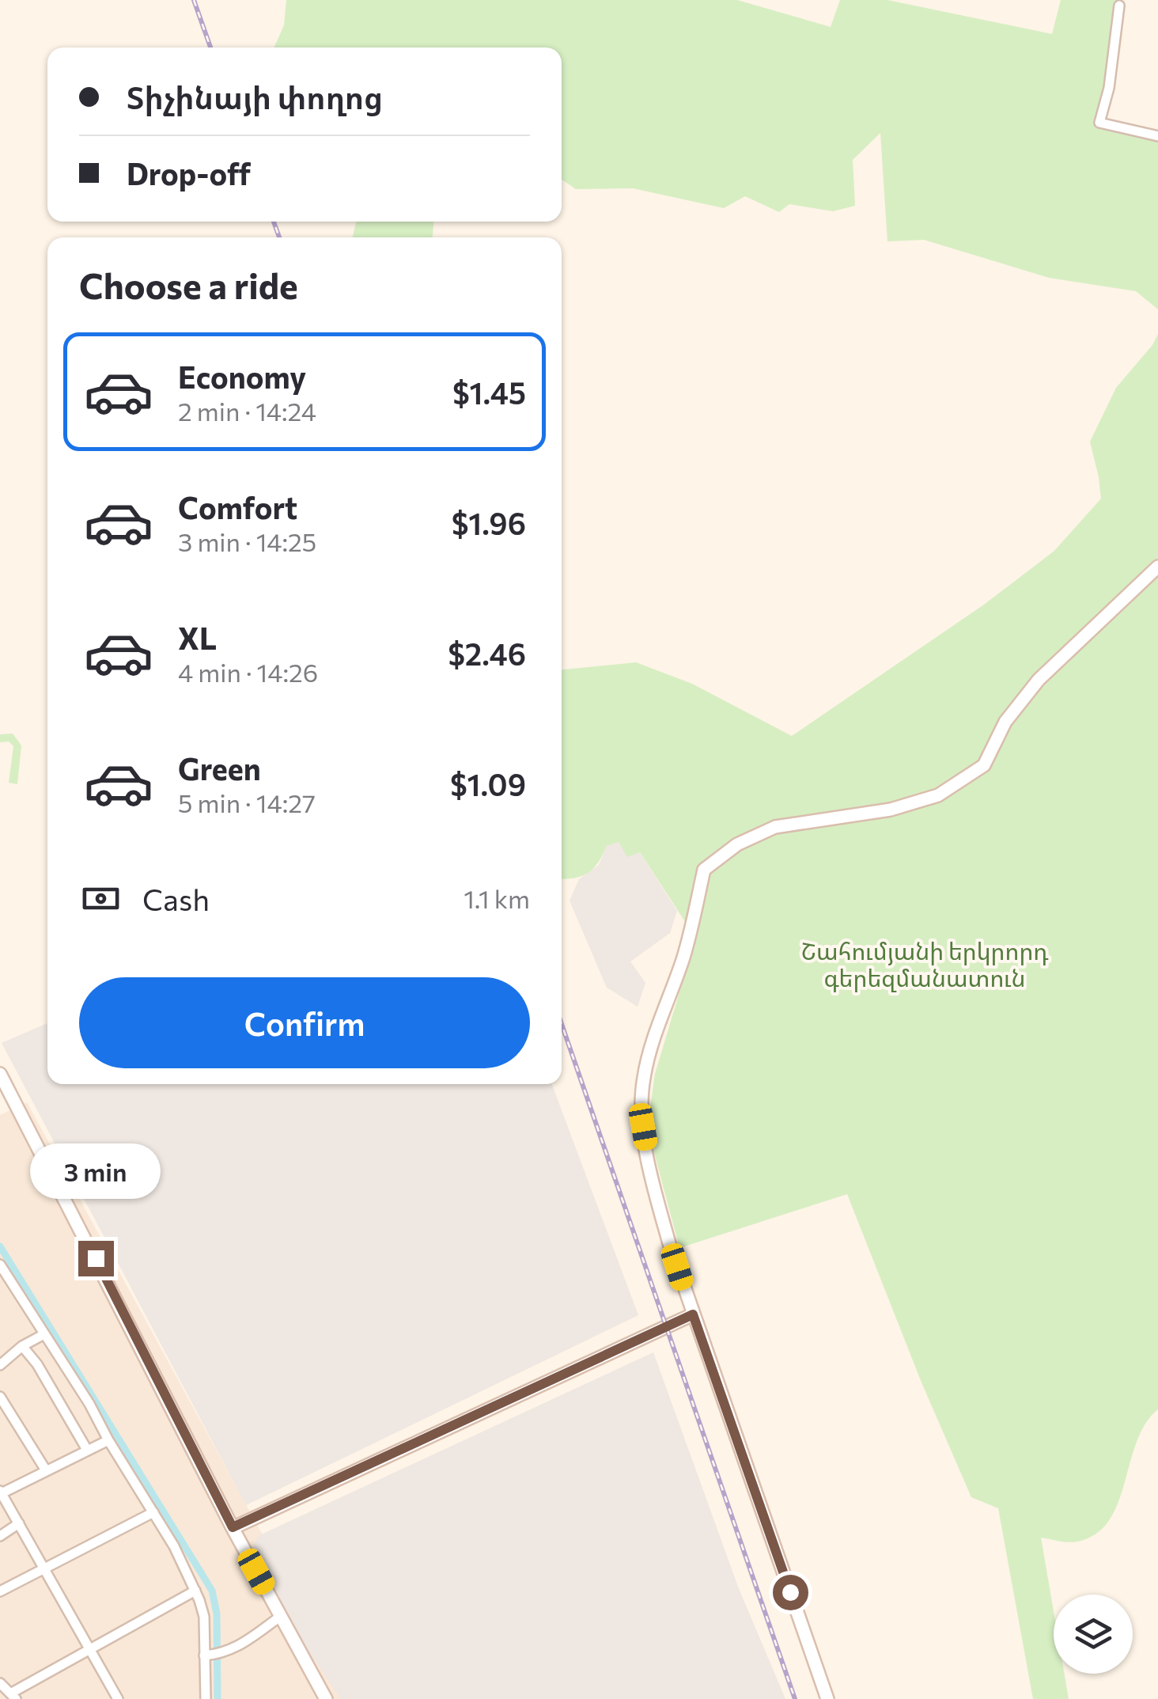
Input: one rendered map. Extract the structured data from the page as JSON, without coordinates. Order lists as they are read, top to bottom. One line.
{"parks":["Շահումյանի երկրորդ գերեզմանատուն"],"page":{"banner":["Տիչինայի փողոց","Drop-off"],"heading":"Choose a ride","list":[{"name":"Economy","note":"2 min · 14:24","value":"$1.45"},{"name":"Comfort","note":"3 min · 14:25","value":"$1.96"},{"name":"XL","note":"4 min · 14:26","value":"$2.46"},{"name":"Green","note":"5 min · 14:27","value":"$1.09"}],"pay":["Cash","1.1 km"],"buttons":"Confirm","bubble":"3 min"}}
